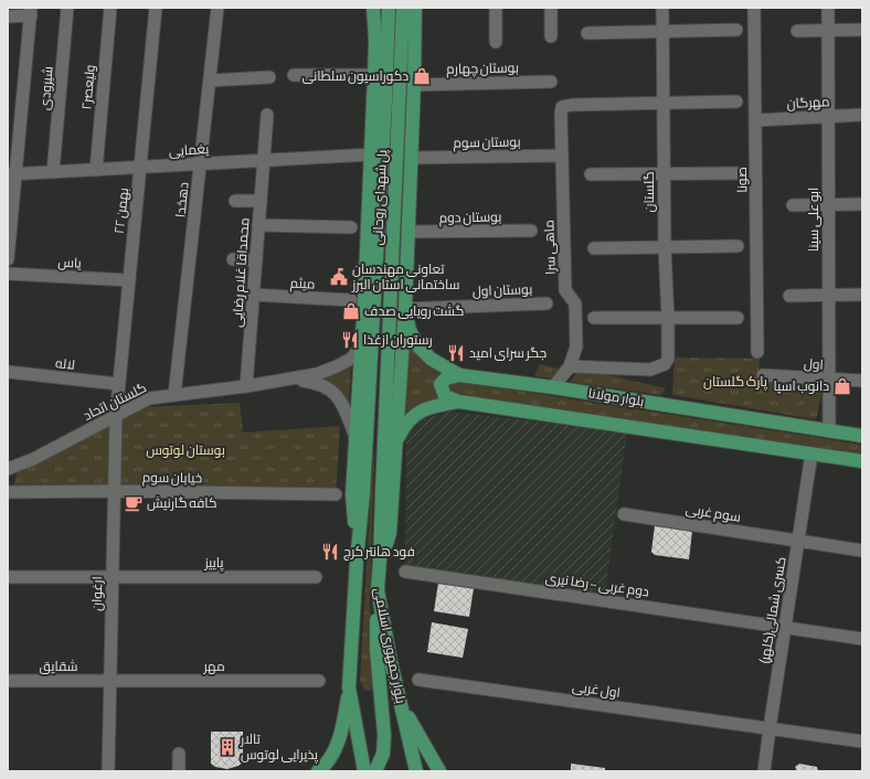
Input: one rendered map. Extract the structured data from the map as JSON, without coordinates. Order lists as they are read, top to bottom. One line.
{"streets":{"main road":["پل شهدای روحانی","بلوار مولانا","بلوار جمهوری اسلامی"],"street":["بوستان چهارم","ولیعصر۲","شیرودی","مهرگان","بوستان سوم","یغمایی","صونا","گلستان","دهخدا","۲۲ بهمن","بوستان دوم","ابو علی سینا","ماهی سرا","یاس","محمداقا غلام رضایی","میثم","بوستان اول","لاله","اول","گلستان اتحاد","خیابان سوم","سوم غربی","پاییز","دوم غربی -- رضا نیری","ارغوان","کسری شمالی(کلهر)","شقایق","مهر","اول غربی"]},"crossings":[["ولیعصر۲","یغمایی"],["شیرودی","یغمایی"],["مهرگان","صونا"],["مهرگان","ابو علی سینا"],["بوستان سوم","ماهی سرا"],["یغمایی","دهخدا"],["یغمایی","۲۲ بهمن"],["یغمایی","محمداقا غلام رضایی"],["گلستان","ماهی سرا"],["پل شهدای روحانی","بلوار جمهوری اسلامی"],["دهخدا","گلستان اتحاد"],["۲۲ بهمن","یاس"],["۲۲ بهمن","لاله"],["۲۲ بهمن","گلستان اتحاد"],["۲۲ بهمن","ارغوان"],["ابو علی سینا","اول"],["ابو علی سینا","بلوار مولانا"],["ماهی سرا","بلوار مولانا"],["محمداقا غلام رضایی","میثم"],["محمداقا غلام رضایی","گلستان اتحاد"],["بوستان اول","بلوار مولانا"],["بلوار مولانا","کسری شمالی(کلهر)"],["گلستان اتحاد","ارغوان"],["خیابان سوم","ارغوان"],["سوم غربی","کسری شمالی(کلهر)"],["پاییز","ارغوان"],["دوم غربی -- رضا نیری","کسری شمالی(کلهر)"],["ارغوان","شقایق"],["ارغوان","مهر"],["کسری شمالی(کلهر)","اول غربی"],["شقایق","مهر"]],"parks":["پارک گلستان","بوستان لوتوس"],"places":{"shop":["دکوراسیون سلطانی","گشت رویایی صدف","دانوب اسپا"],"public building":["تعاونی مهندسان ساختمانی استان البرز"],"restaurant":["رستوران ازغذا","جگر سرای امید","فود هانتر کرج"],"cafe":["کافه گارنیش"],"building":["تالار پذیرایی لوتوس"]}}
